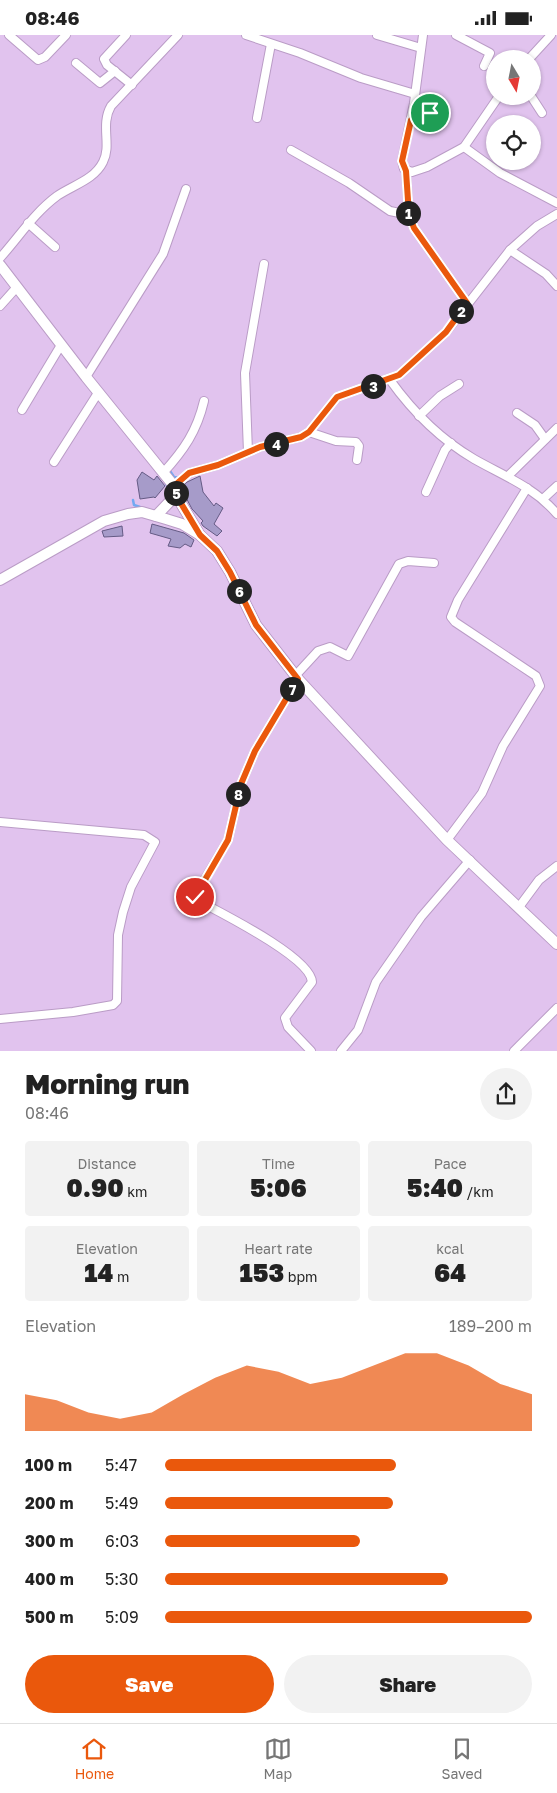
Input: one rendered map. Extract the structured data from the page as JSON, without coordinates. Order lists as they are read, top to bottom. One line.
{"north":"bottom","page":{"status":"08:46","pins":["1","2","3","4","5","6","7","8"],"heading":["Morning run","08:46"],"stats":[["Distance","0.90 km"],["Time","5:06"],["Pace","5:40 /km"],["Elevation","14 m"],["Heart rate","153 bpm"],["kcal","64"]],"chart":["Elevation","189–200 m"],"list":[{"name":"100 m","note":"5:47"},{"name":"200 m","note":"5:49"},{"name":"300 m","note":"6:03"},{"name":"400 m","note":"5:30"},{"name":"500 m","note":"5:09"}],"buttons":["Save","Share"],"tabs":["Home","Map","Saved"]}}
